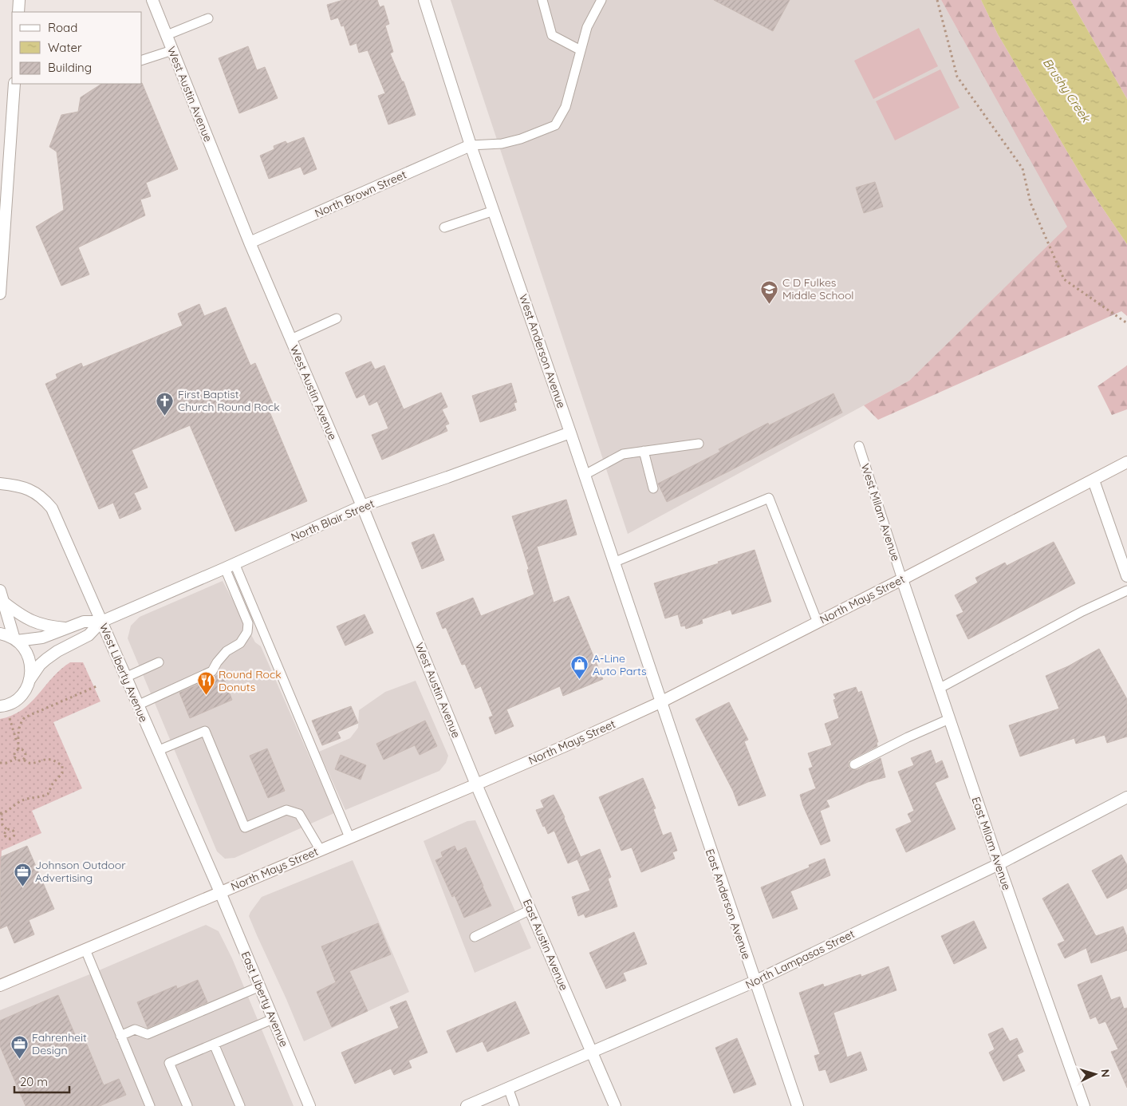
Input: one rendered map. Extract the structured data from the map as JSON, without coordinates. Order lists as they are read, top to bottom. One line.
{"streets":{"street":["West Austin Avenue","North Brown Street","West Anderson Avenue","North Blair Street","North Mays Street","West Liberty Avenue","East Milam Avenue","East Anderson Avenue","East Austin Avenue","North Lampasas Street","East Liberty Avenue"],"lane":["West Milam Avenue"]},"crossings":[["West Austin Avenue","North Brown Street"],["West Austin Avenue","North Blair Street"],["West Austin Avenue","North Mays Street"],["West Austin Avenue","East Austin Avenue"],["North Brown Street","West Anderson Avenue"],["West Anderson Avenue","North Blair Street"],["West Anderson Avenue","North Mays Street"],["West Anderson Avenue","East Anderson Avenue"],["West Milam Avenue","North Mays Street"],["West Milam Avenue","East Milam Avenue"],["North Blair Street","West Liberty Avenue"],["North Mays Street","West Liberty Avenue"],["North Mays Street","East Milam Avenue"],["North Mays Street","East Anderson Avenue"],["North Mays Street","East Austin Avenue"],["North Mays Street","East Liberty Avenue"],["West Liberty Avenue","East Liberty Avenue"],["East Milam Avenue","North Lampasas Street"],["East Anderson Avenue","North Lampasas Street"],["East Austin Avenue","North Lampasas Street"]],"water":["Brushy Creek"],"places":{"school or university":["C D Fulkes Middle School"],"church":["First Baptist Church Round Rock"],"shop":["A-Line Auto Parts"],"restaurant":["Round Rock Donuts"],"office":["Johnson Outdoor Advertising","Fahrenheit Design"]},"legend":["Road","Water","Building"],"scale_bar":"20 m","north":"right"}
